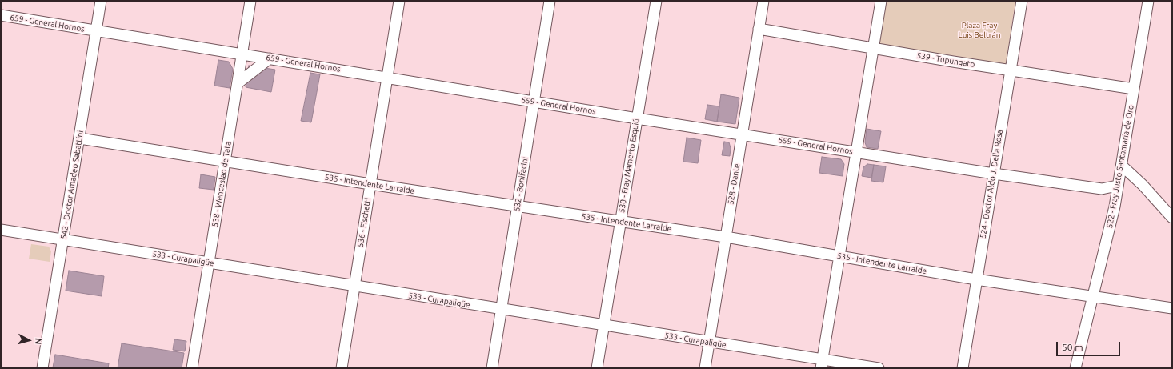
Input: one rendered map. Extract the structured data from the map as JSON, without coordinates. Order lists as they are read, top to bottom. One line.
{"streets":{"street":["659 - General Hornos","539 - Tupungato","530 - Fray Mamerto Esquiú","522 - Fray Justo Santamaría de Oro","538 - Wenceslao de Tata","535 - Intendente Larralde","532 - Bonifacini","528 - Dante","524 - Doctor Aldo J. Della Rosa","542 - Doctor Amadeo Sabattini","536 - Fischetti","533 - Curapaligüe"]},"crossings":[["659 - General Hornos","530 - Fray Mamerto Esquiú"],["659 - General Hornos","522 - Fray Justo Santamaría de Oro"],["659 - General Hornos","538 - Wenceslao de Tata"],["659 - General Hornos","532 - Bonifacini"],["659 - General Hornos","528 - Dante"],["659 - General Hornos","524 - Doctor Aldo J. Della Rosa"],["659 - General Hornos","542 - Doctor Amadeo Sabattini"],["659 - General Hornos","536 - Fischetti"],["539 - Tupungato","522 - Fray Justo Santamaría de Oro"],["539 - Tupungato","528 - Dante"],["539 - Tupungato","524 - Doctor Aldo J. Della Rosa"],["530 - Fray Mamerto Esquiú","535 - Intendente Larralde"],["530 - Fray Mamerto Esquiú","533 - Curapaligüe"],["522 - Fray Justo Santamaría de Oro","535 - Intendente Larralde"],["538 - Wenceslao de Tata","535 - Intendente Larralde"],["538 - Wenceslao de Tata","533 - Curapaligüe"],["535 - Intendente Larralde","532 - Bonifacini"],["535 - Intendente Larralde","528 - Dante"],["535 - Intendente Larralde","524 - Doctor Aldo J. Della Rosa"],["535 - Intendente Larralde","542 - Doctor Amadeo Sabattini"],["535 - Intendente Larralde","536 - Fischetti"],["532 - Bonifacini","533 - Curapaligüe"],["528 - Dante","533 - Curapaligüe"],["542 - Doctor Amadeo Sabattini","533 - Curapaligüe"],["536 - Fischetti","533 - Curapaligüe"]],"parks":["Plaza Fray Luis Beltrán"],"scale_bar":"50 m","north":"right"}
